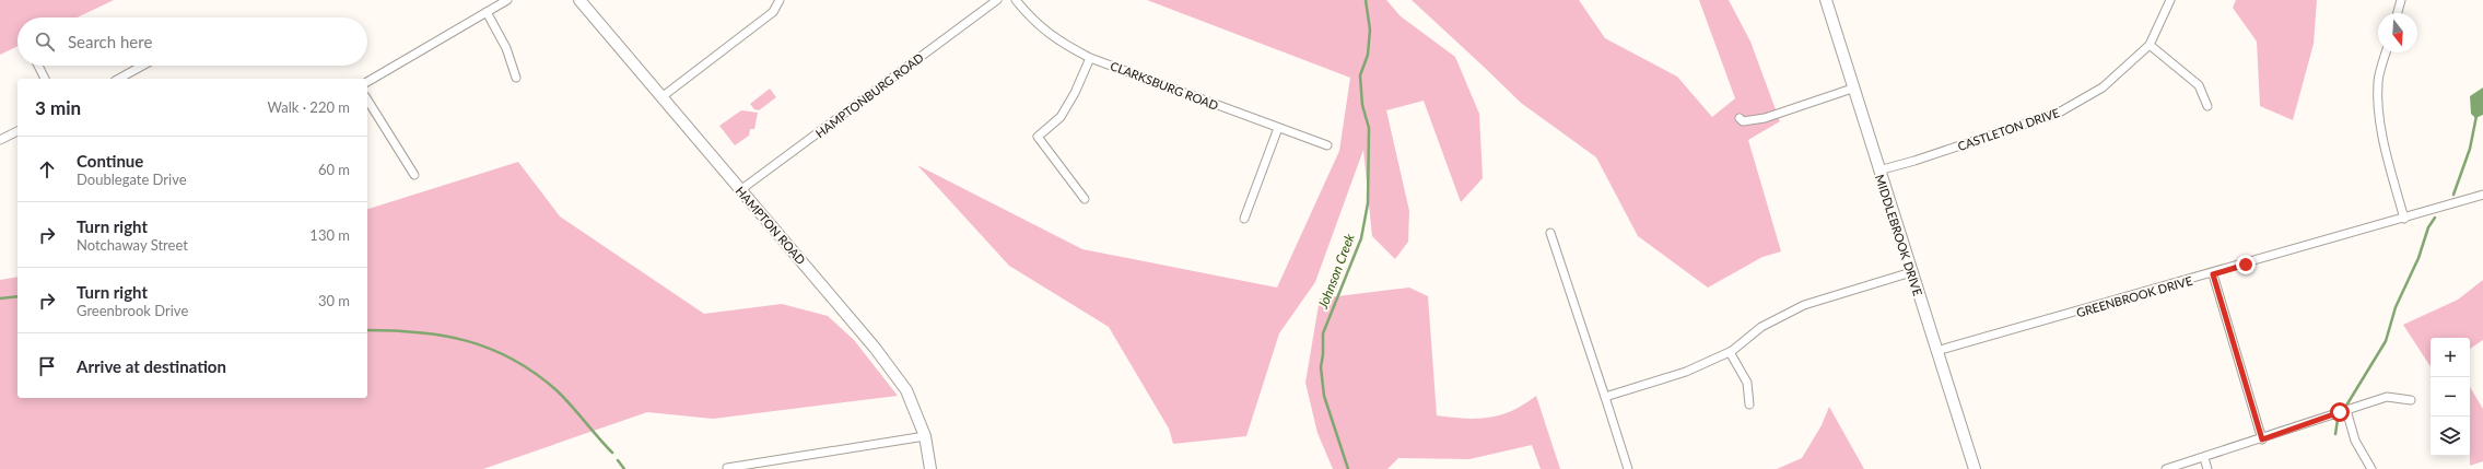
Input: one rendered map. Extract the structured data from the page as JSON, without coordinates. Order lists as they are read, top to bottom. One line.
{"streets":{"main road":["HAMPTON ROAD","MIDDLEBROOK DRIVE"],"street":["CLARKSBURG ROAD","HAMPTONBURG ROAD","CASTLETON DRIVE","GREENBROOK DRIVE"]},"crossings":[["HAMPTONBURG ROAD","HAMPTON ROAD"],["CASTLETON DRIVE","MIDDLEBROOK DRIVE"],["MIDDLEBROOK DRIVE","GREENBROOK DRIVE"]],"water":["Johnson Creek"],"north":"bottom","page":{"search":"Search here","heading":["3 min","Walk · 220 m"],"list":[["Continue","Doublegate Drive","60 m"],["Turn right","Notchaway Street","130 m"],["Turn right","Greenbrook Drive","30 m"],"Arrive at destination"],"map_buttons":["+","−"]}}
